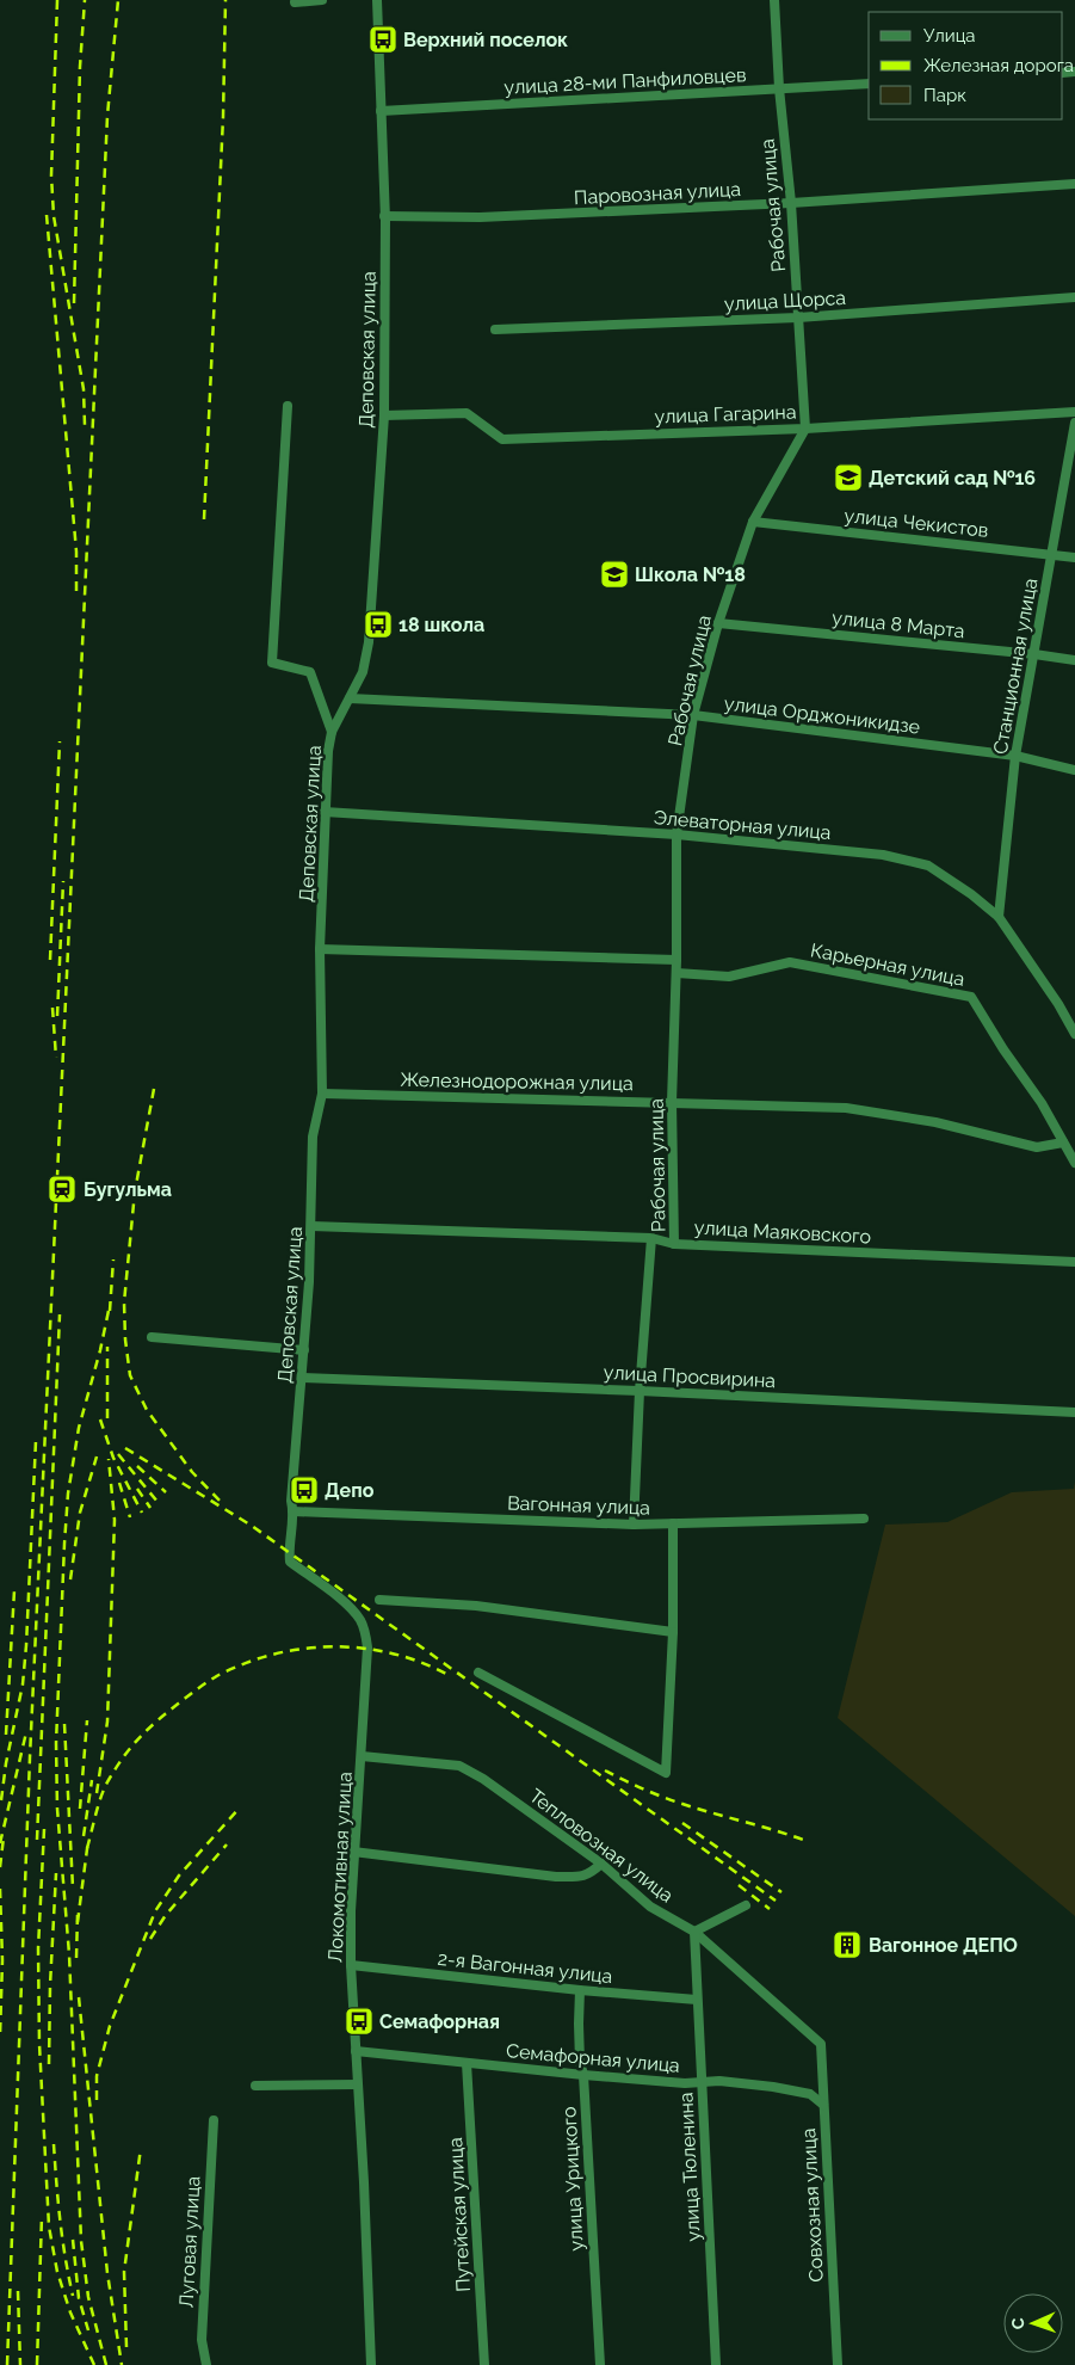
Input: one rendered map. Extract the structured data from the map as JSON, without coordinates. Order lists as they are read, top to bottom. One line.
{"streets":{"street":["улица 28-ми Панфиловцев","Паровозная улица","Рабочая улица","улица Щорса","Деповская улица","улица Гагарина","улица Чекистов","улица 8 Марта","Станционная улица","улица Орджоникидзе","Элеваторная улица","Карьерная улица","Железнодорожная улица","улица Маяковского","улица Просвирина","Вагонная улица","Тепловозная улица","Локомотивная улица","2-я Вагонная улица","Семафорная улица","улица Тюленина","улица Урицкого","Совхозная улица","Путейская улица","Луговая улица"]},"crossings":[["улица 28-ми Панфиловцев","Рабочая улица"],["улица 28-ми Панфиловцев","Деповская улица"],["Паровозная улица","Рабочая улица"],["Паровозная улица","Деповская улица"],["Рабочая улица","улица Щорса"],["Рабочая улица","улица Гагарина"],["Рабочая улица","улица Чекистов"],["Рабочая улица","улица 8 Марта"],["Рабочая улица","улица Орджоникидзе"],["Рабочая улица","Элеваторная улица"],["Рабочая улица","Карьерная улица"],["Рабочая улица","Железнодорожная улица"],["Рабочая улица","улица Маяковского"],["Рабочая улица","улица Просвирина"],["Рабочая улица","Вагонная улица"],["Деповская улица","улица Гагарина"],["Деповская улица","улица Орджоникидзе"],["Деповская улица","Элеваторная улица"],["Деповская улица","Железнодорожная улица"],["Деповская улица","улица Маяковского"],["Деповская улица","улица Просвирина"],["Деповская улица","Вагонная улица"],["Деповская улица","Локомотивная улица"],["улица Чекистов","Станционная улица"],["улица 8 Марта","Станционная улица"],["Станционная улица","улица Орджоникидзе"],["Станционная улица","Элеваторная улица"],["Карьерная улица","Железнодорожная улица"],["Вагонная улица","Локомотивная улица"],["Тепловозная улица","Локомотивная улица"],["Тепловозная улица","улица Тюленина"],["Тепловозная улица","Совхозная улица"],["Локомотивная улица","2-я Вагонная улица"],["Локомотивная улица","Семафорная улица"],["2-я Вагонная улица","улица Тюленина"],["2-я Вагонная улица","улица Урицкого"],["Семафорная улица","улица Тюленина"],["Семафорная улица","улица Урицкого"],["Семафорная улица","Совхозная улица"],["Семафорная улица","Путейская улица"]],"places":{"bus stop":["Верхний поселок","18 школа","Депо","Семафорная"],"school or university":["Детский сад №16","Школа №18"],"station":["Бугульма"],"building":["Вагонное ДЕПО"]},"legend":["Улица","Железная дорога","Парк"],"north":"left"}
